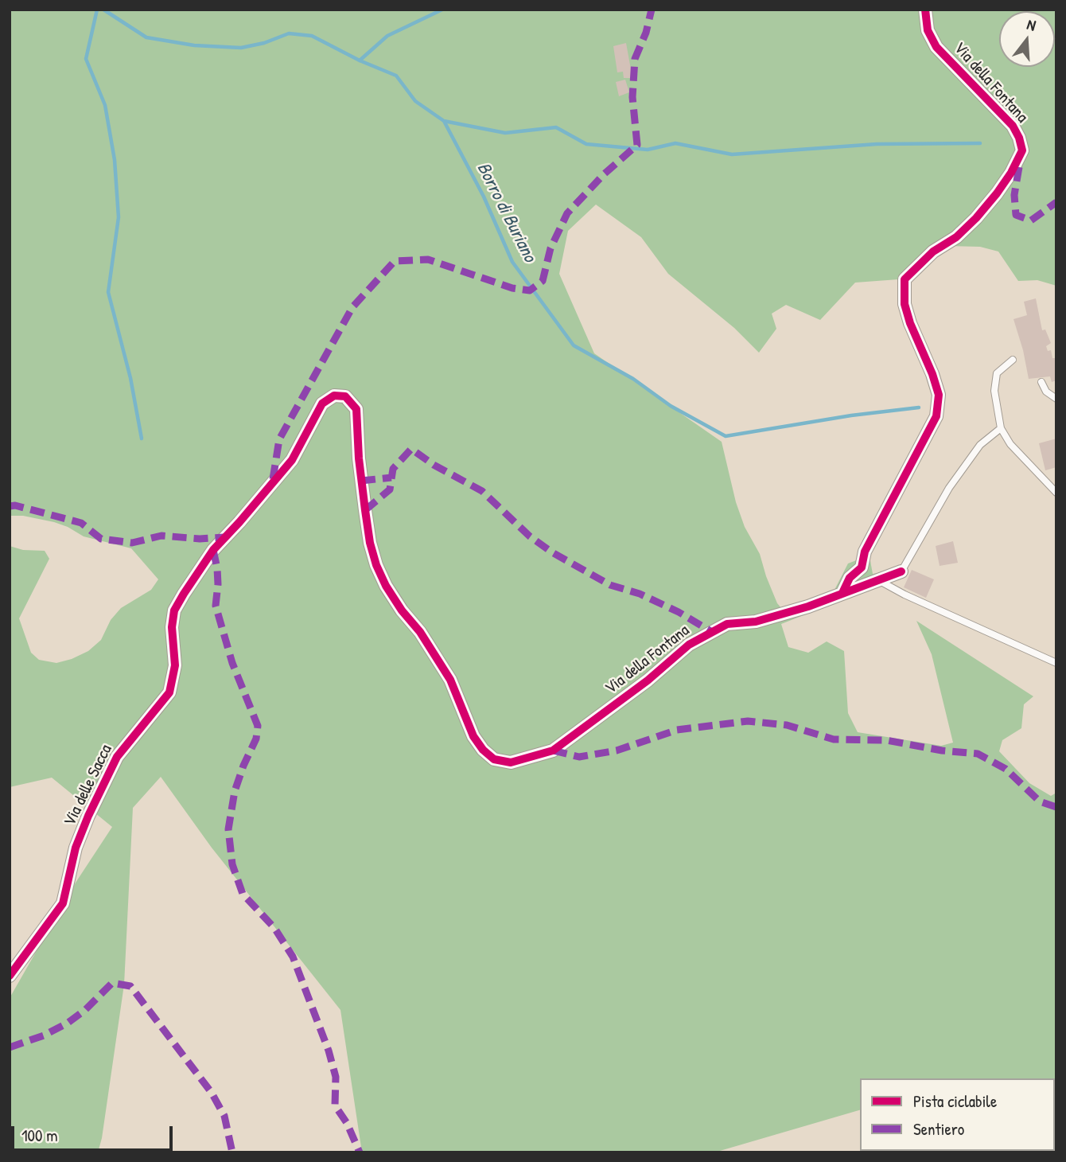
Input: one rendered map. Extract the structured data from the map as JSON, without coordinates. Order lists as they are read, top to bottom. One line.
{"streets":{"street":["Via della Fontana","Via delle Sacca"]},"crossings":[["Via della Fontana","Via delle Sacca"]],"water":["Borro di Buriano"],"legend":["Pista ciclabile","Sentiero"],"scale_bar":"100 m","north":"top"}
